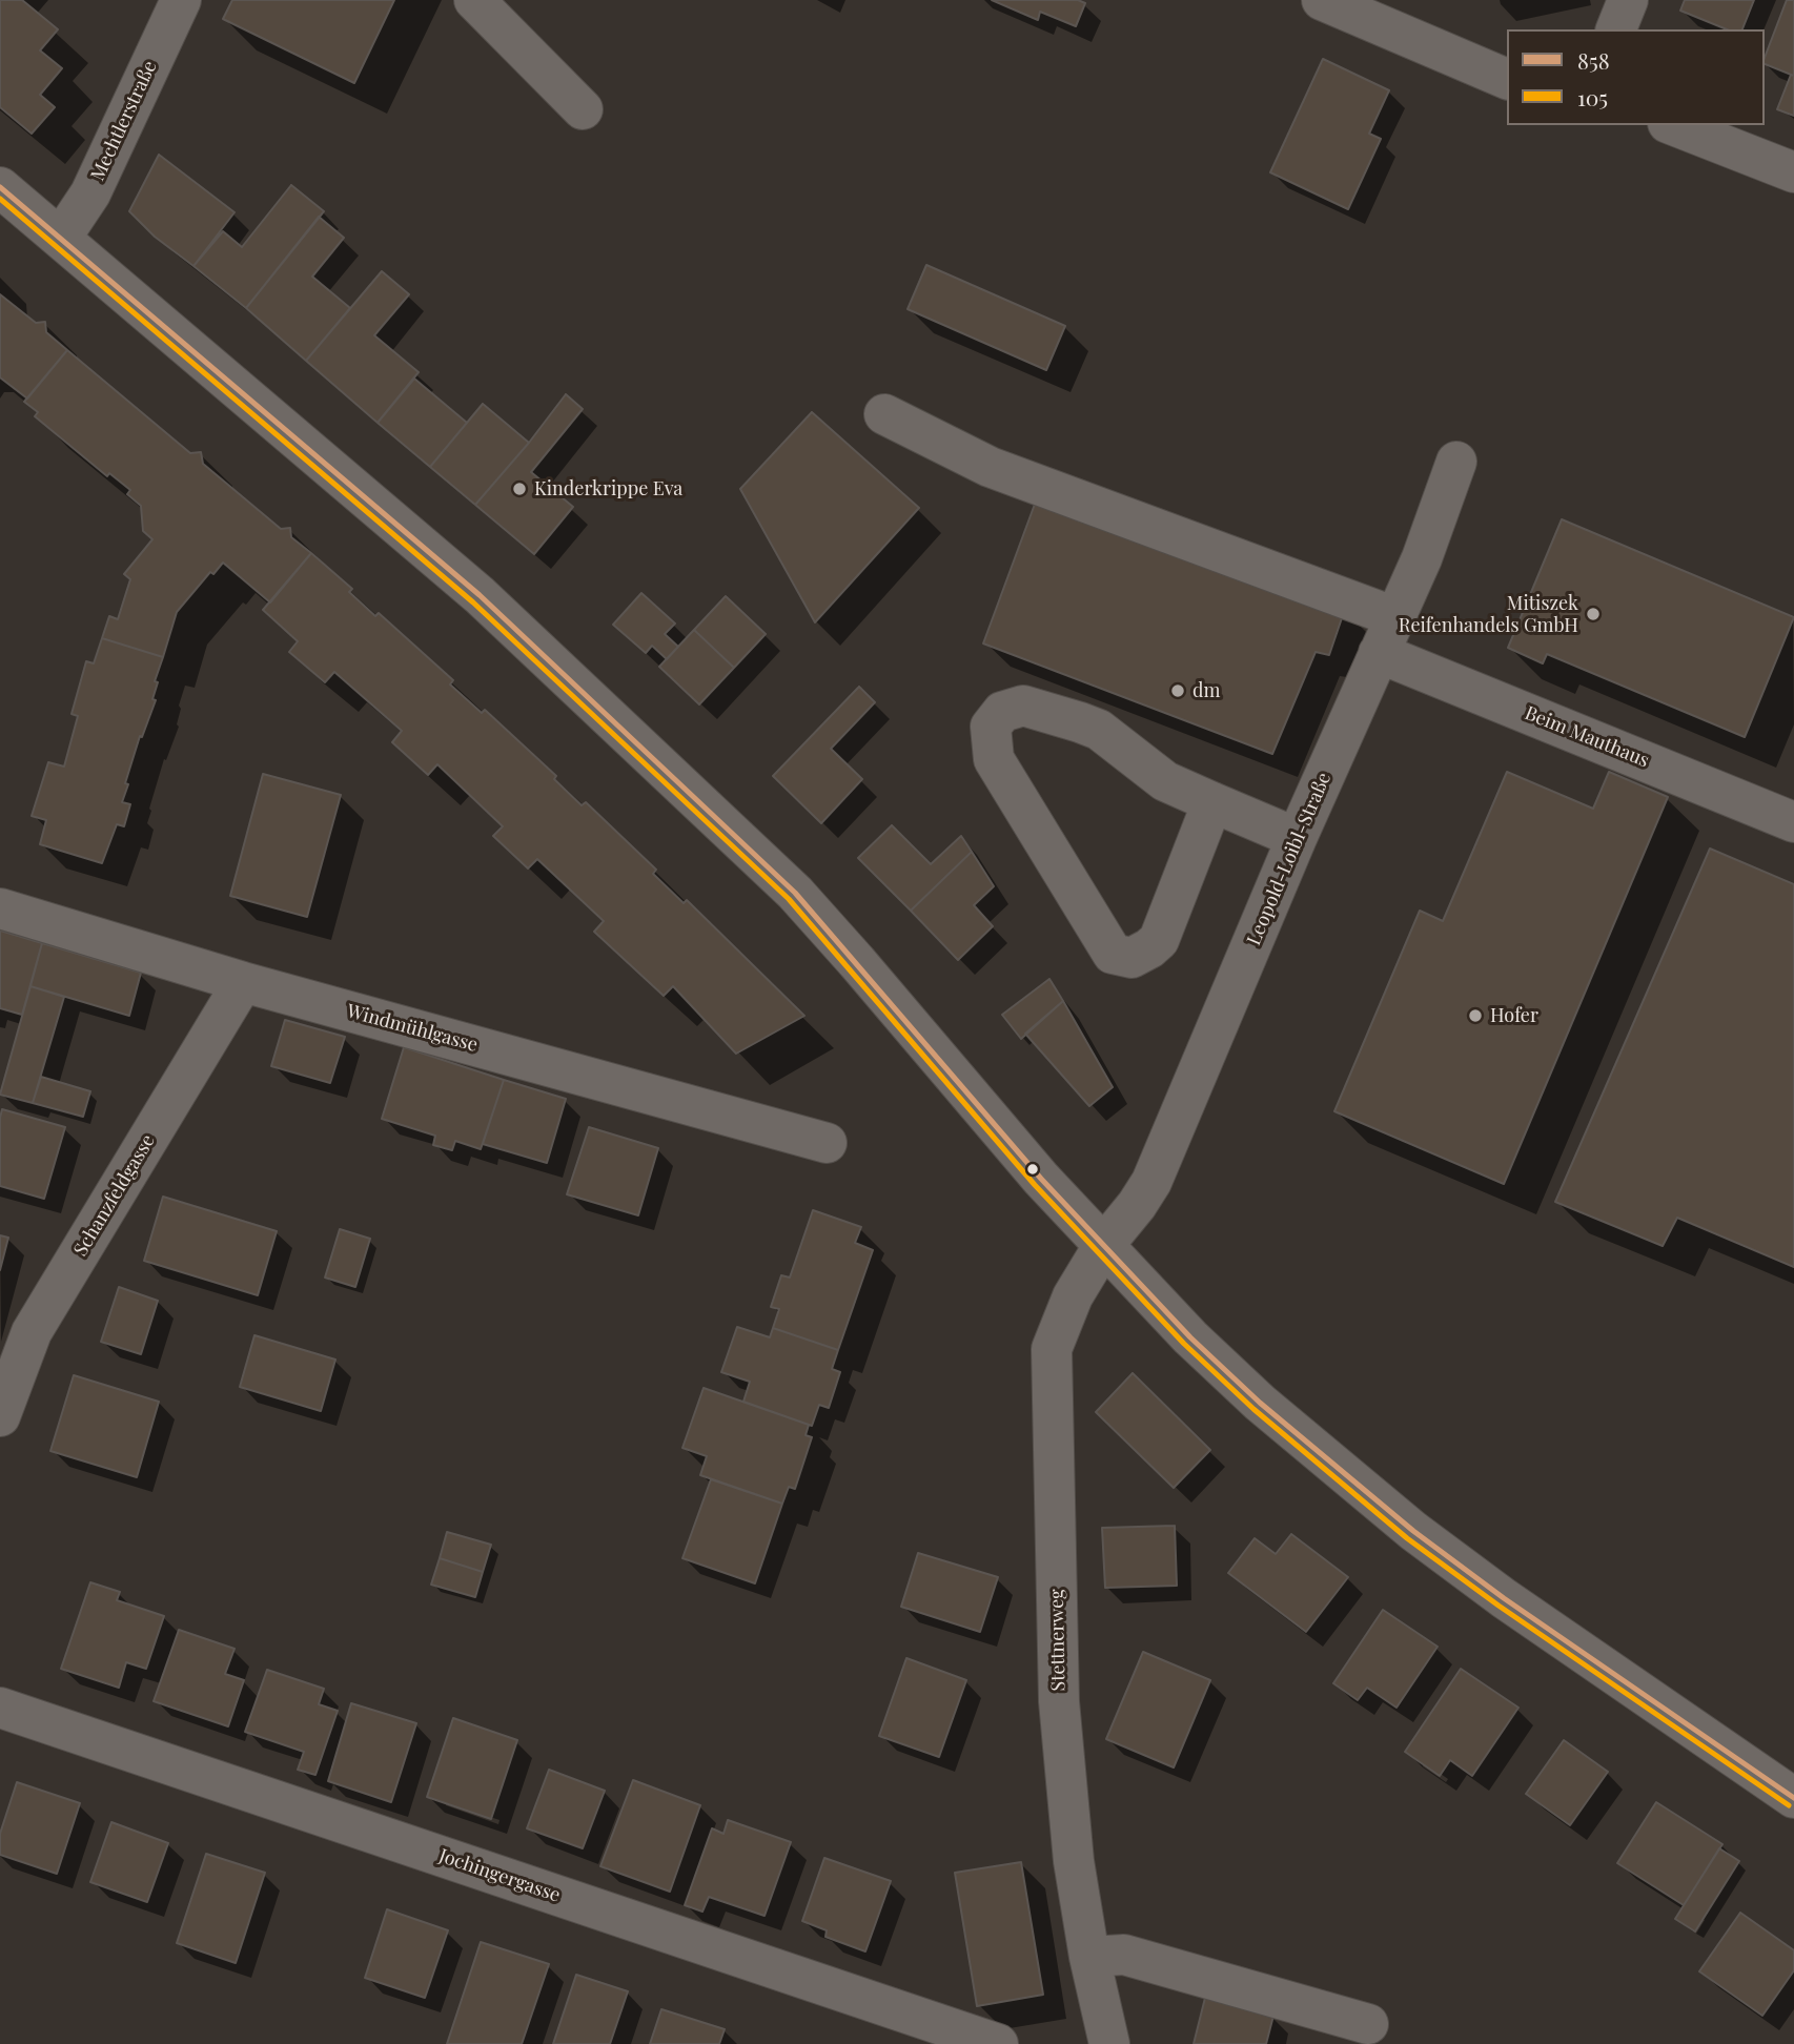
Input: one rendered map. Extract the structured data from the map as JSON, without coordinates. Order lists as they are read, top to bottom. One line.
{"streets":{"street":["Mechtlerstraße","Beim Mauthaus","Leopold-Loibl-Straße","Windmühlgasse","Schanzfeldgasse","Stettnerweg","Jochingergasse"]},"crossings":[["Beim Mauthaus","Leopold-Loibl-Straße"],["Leopold-Loibl-Straße","Stettnerweg"],["Windmühlgasse","Schanzfeldgasse"]],"places":["Kinderkrippe Eva","Mitiszek Reifenhandels GmbH","dm","Hofer"],"lines":["transit line 858","transit line 105"],"legend":["858","105"]}
